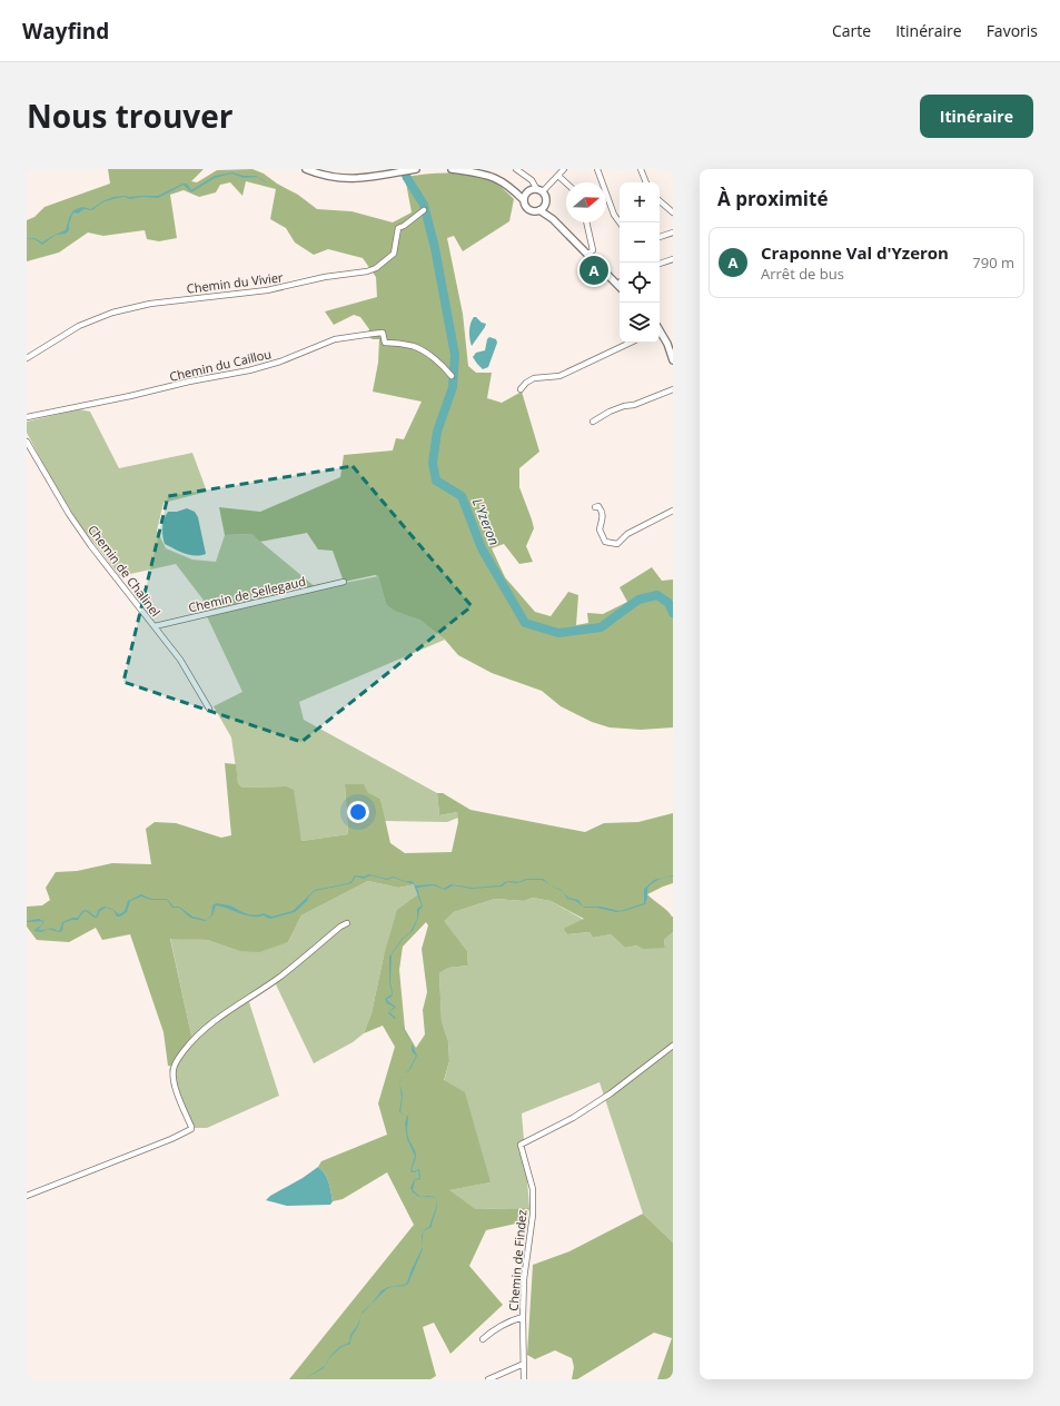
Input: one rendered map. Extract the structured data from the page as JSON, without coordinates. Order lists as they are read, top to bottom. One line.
{"streets":{"street":["Chemin du Vivier","Chemin du Caillou","Chemin de Chalinel","Chemin de Sellegaud","Chemin de Findez"]},"crossings":[["Chemin de Chalinel","Chemin de Sellegaud"]],"water":["L'Yzeron"],"north":"right","page":{"header":"Wayfind","nav":["Carte","Itinéraire","Favoris"],"title":"Nous trouver","buttons":"Itinéraire","heading":"À proximité","map_buttons":["+","−"],"list":[{"mark":"A","name":"Craponne Val d'Yzeron","note":"Arrêt de bus","value":"790 m"}],"pins":"A"}}
